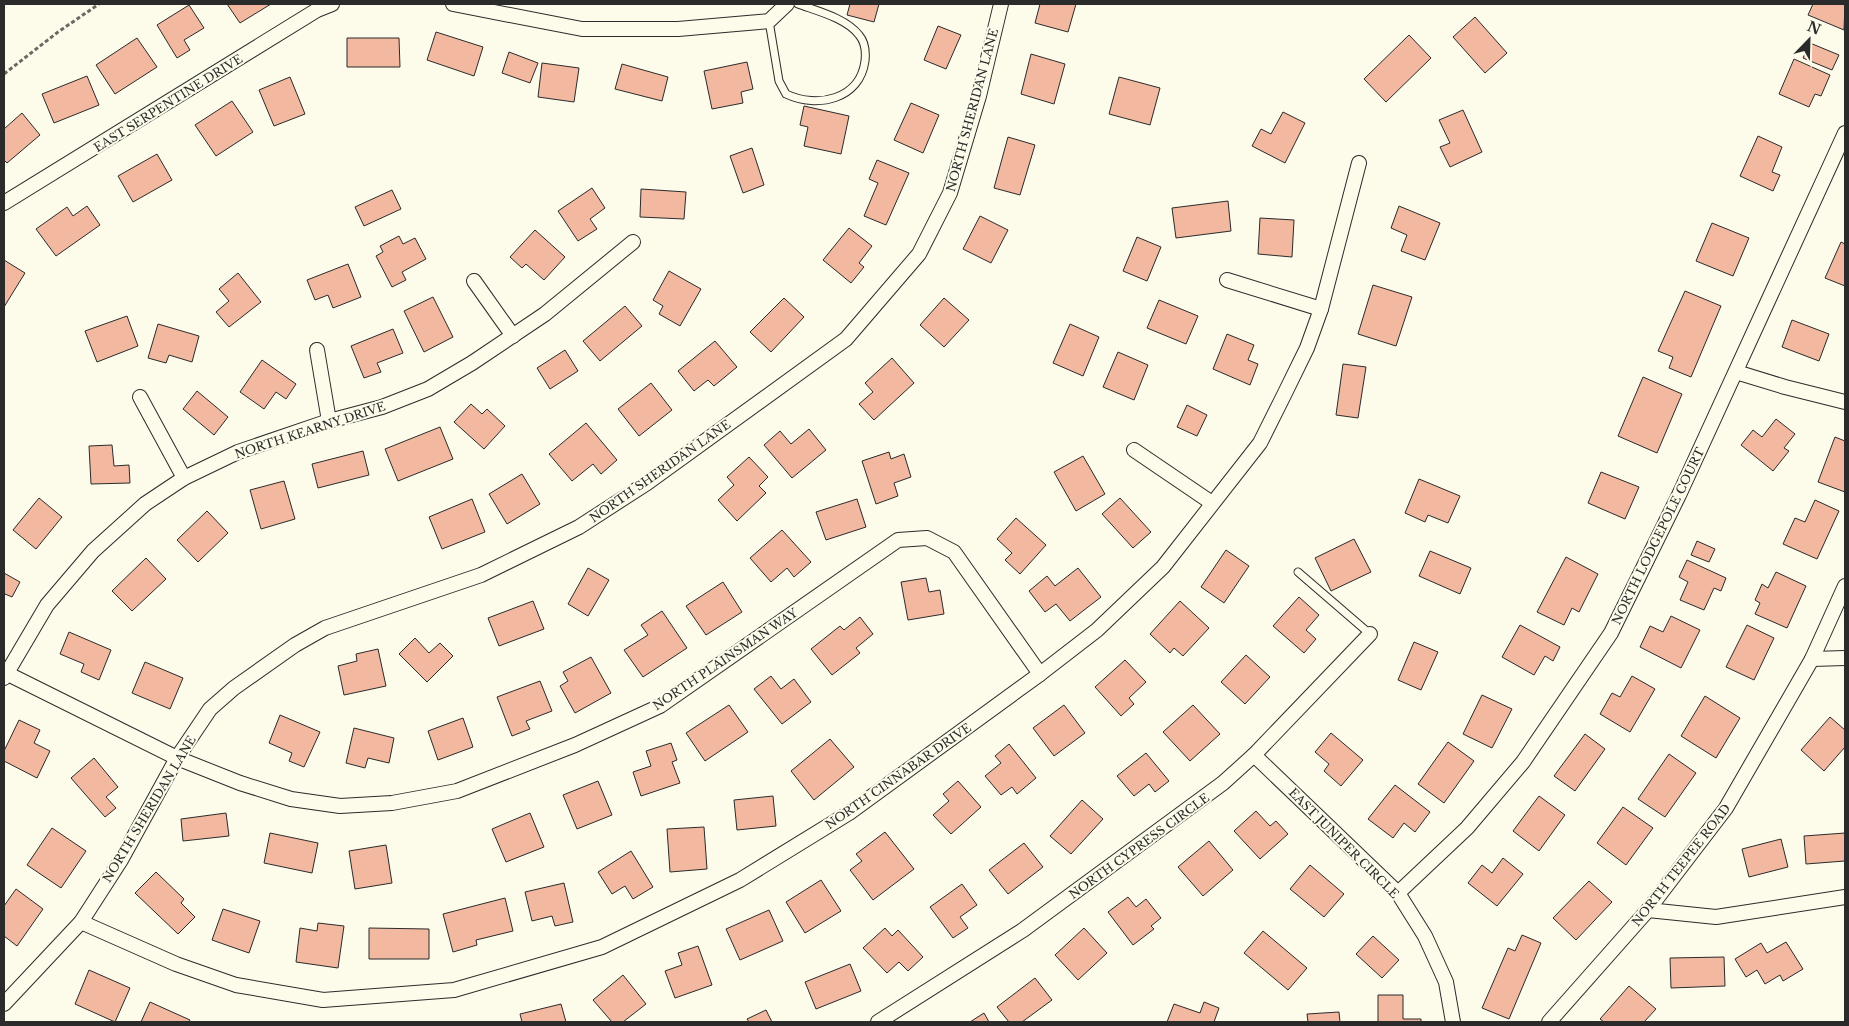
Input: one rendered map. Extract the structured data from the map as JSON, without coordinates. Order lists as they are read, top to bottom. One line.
{"streets":{"street":["EAST SERPENTINE DRIVE","NORTH SHERIDAN LANE","NORTH KEARNY DRIVE","NORTH LODGEPOLE COURT","NORTH PLAINSMAN WAY","NORTH CINNABAR DRIVE","EAST JUNIPER CIRCLE","NORTH CYPRESS CIRCLE","NORTH TEEPEE ROAD"]},"crossings":[["NORTH SHERIDAN LANE","NORTH PLAINSMAN WAY"],["NORTH SHERIDAN LANE","NORTH CINNABAR DRIVE"],["NORTH KEARNY DRIVE","NORTH PLAINSMAN WAY"],["NORTH LODGEPOLE COURT","EAST JUNIPER CIRCLE"],["NORTH PLAINSMAN WAY","NORTH CINNABAR DRIVE"],["EAST JUNIPER CIRCLE","NORTH CYPRESS CIRCLE"]],"north":"top right"}
